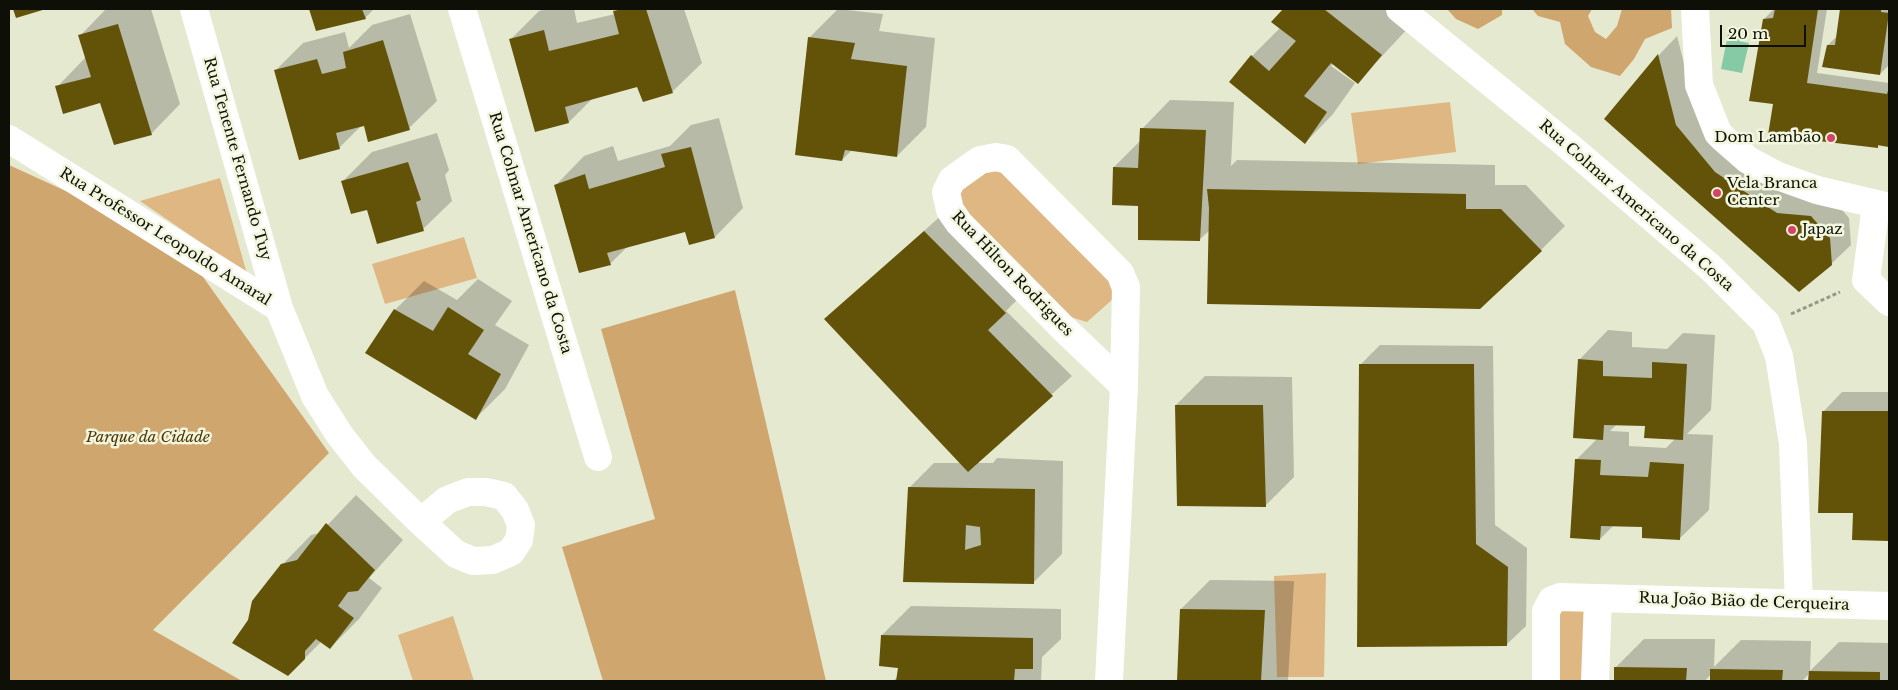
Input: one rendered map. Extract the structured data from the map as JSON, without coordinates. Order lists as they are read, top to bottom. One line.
{"streets":{"street":["Rua Tenente Fernando Tuy","Rua Colmar Americano da Costa","Rua Professor Leopoldo Amaral","Rua Hilton Rodrigues","Rua João Bião de Cerqueira"]},"crossings":[["Rua Tenente Fernando Tuy","Rua Professor Leopoldo Amaral"],["Rua Colmar Americano da Costa","Rua João Bião de Cerqueira"]],"parks":["Parque da Cidade"],"places":["Dom Lambão","Vela Branca Center","Japaz"],"scale_bar":"20 m"}
